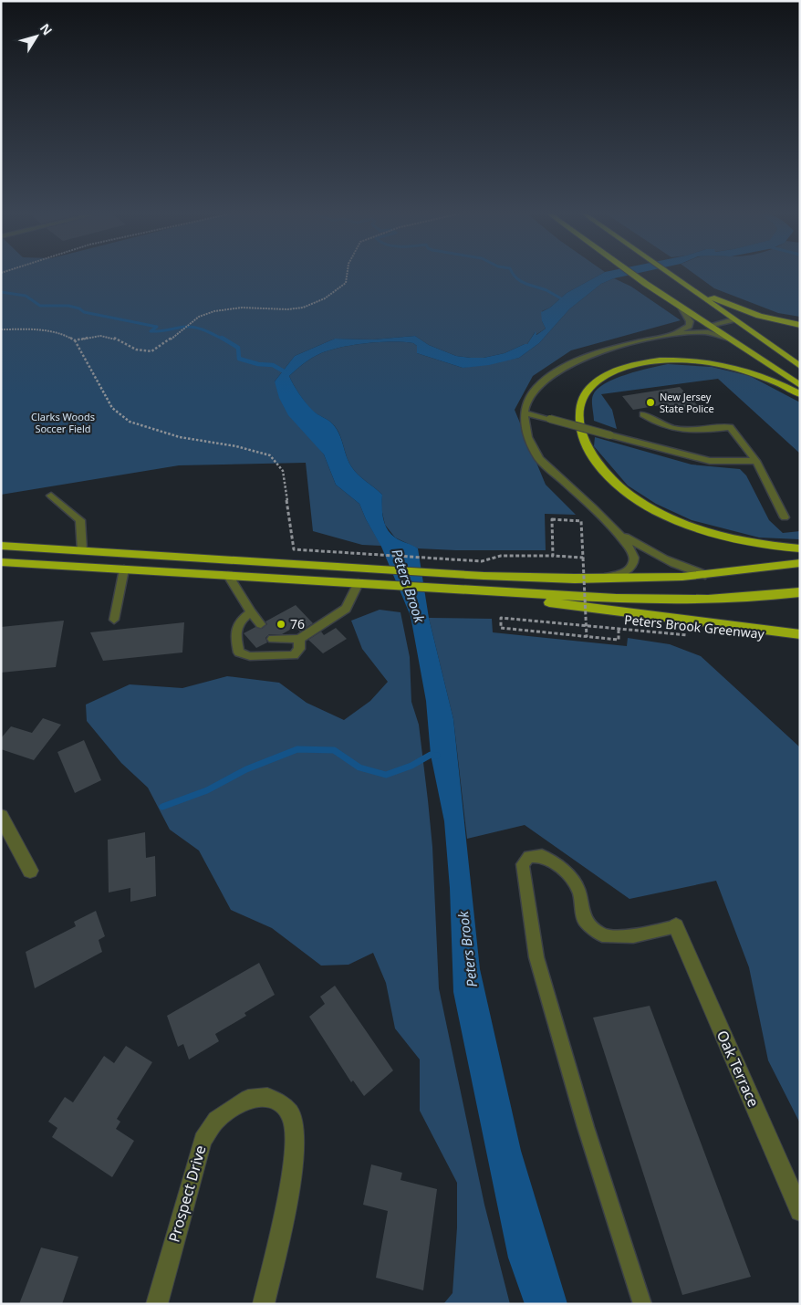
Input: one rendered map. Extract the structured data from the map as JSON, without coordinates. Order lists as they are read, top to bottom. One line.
{"streets":{"street":["Oak Terrace","Prospect Drive"],"path":["Peters Brook Greenway"]},"water":["Peters Brook"],"parks":["Clarks Woods Soccer Field"],"places":["New Jersey State Police","76"],"north":"top right"}
